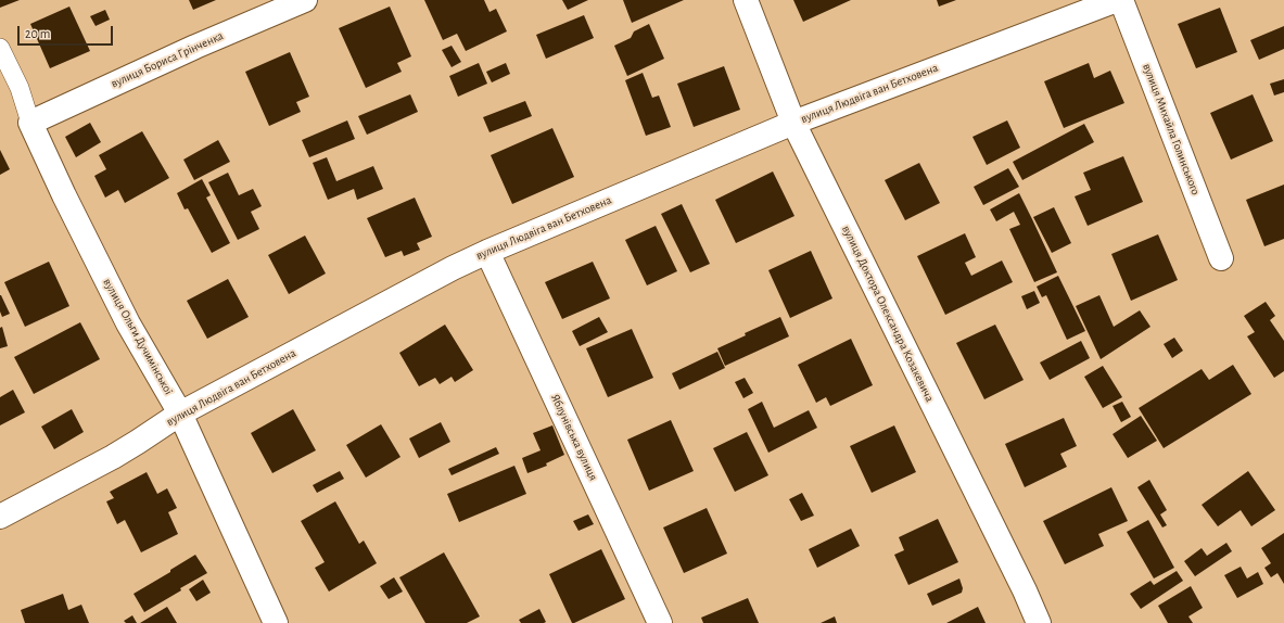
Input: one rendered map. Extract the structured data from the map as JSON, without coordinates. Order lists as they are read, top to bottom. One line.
{"streets":{"street":["вулиця Бориса Грінченка","вулиця Людвіга ван Бетховена","вулиця Михайла Голинського","вулиця Доктора Олександра Козакевича","вулиця Ольги Дучимінської","Яблунівська вулиця"]},"crossings":[["вулиця Бориса Грінченка","вулиця Ольги Дучимінської"],["вулиця Людвіга ван Бетховена","вулиця Доктора Олександра Козакевича"],["вулиця Людвіга ван Бетховена","вулиця Ольги Дучимінської"],["вулиця Людвіга ван Бетховена","Яблунівська вулиця"]],"scale_bar":"20 m"}
